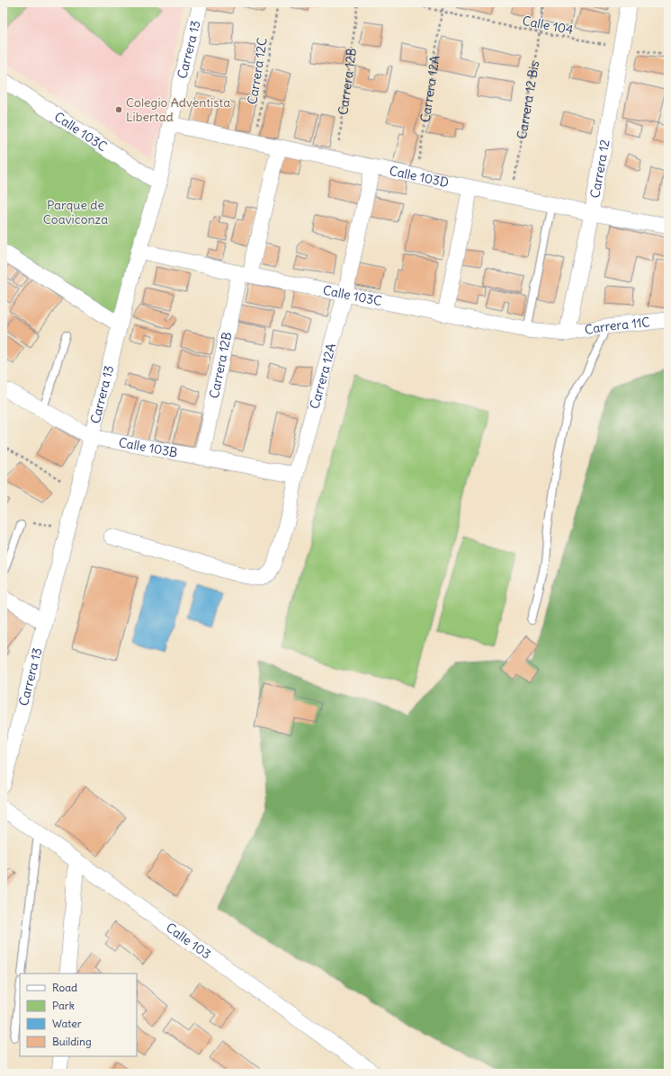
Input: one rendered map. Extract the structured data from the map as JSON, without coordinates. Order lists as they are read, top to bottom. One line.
{"streets":{"street":["Carrera 13","Carrera 12B","Carrera 12A","Calle 103C","Carrera 12","Calle 103D","Carrera 11C","Calle 103B","Calle 103"],"path":["Calle 104","Carrera 12C","Carrera 12 Bis"]},"crossings":[["Calle 104","Carrera 12A"],["Calle 104","Carrera 12 Bis"],["Calle 104","Carrera 12"],["Carrera 13","Calle 103C"],["Carrera 13","Calle 103D"],["Carrera 13","Calle 103B"],["Carrera 12C","Calle 103D"],["Carrera 12B","Calle 103C"],["Carrera 12B","Calle 103D"],["Carrera 12B","Calle 103B"],["Carrera 12A","Calle 103C"],["Carrera 12A","Calle 103D"],["Carrera 12A","Calle 103B"],["Carrera 12 Bis","Calle 103D"],["Calle 103C","Carrera 12"],["Calle 103C","Carrera 11C"],["Carrera 12","Calle 103D"],["Carrera 12","Carrera 11C"]],"parks":["Parque de Coaviconza"],"places":["Colegio Adventista Libertad"],"legend":["Road","Park","Water","Building"]}
